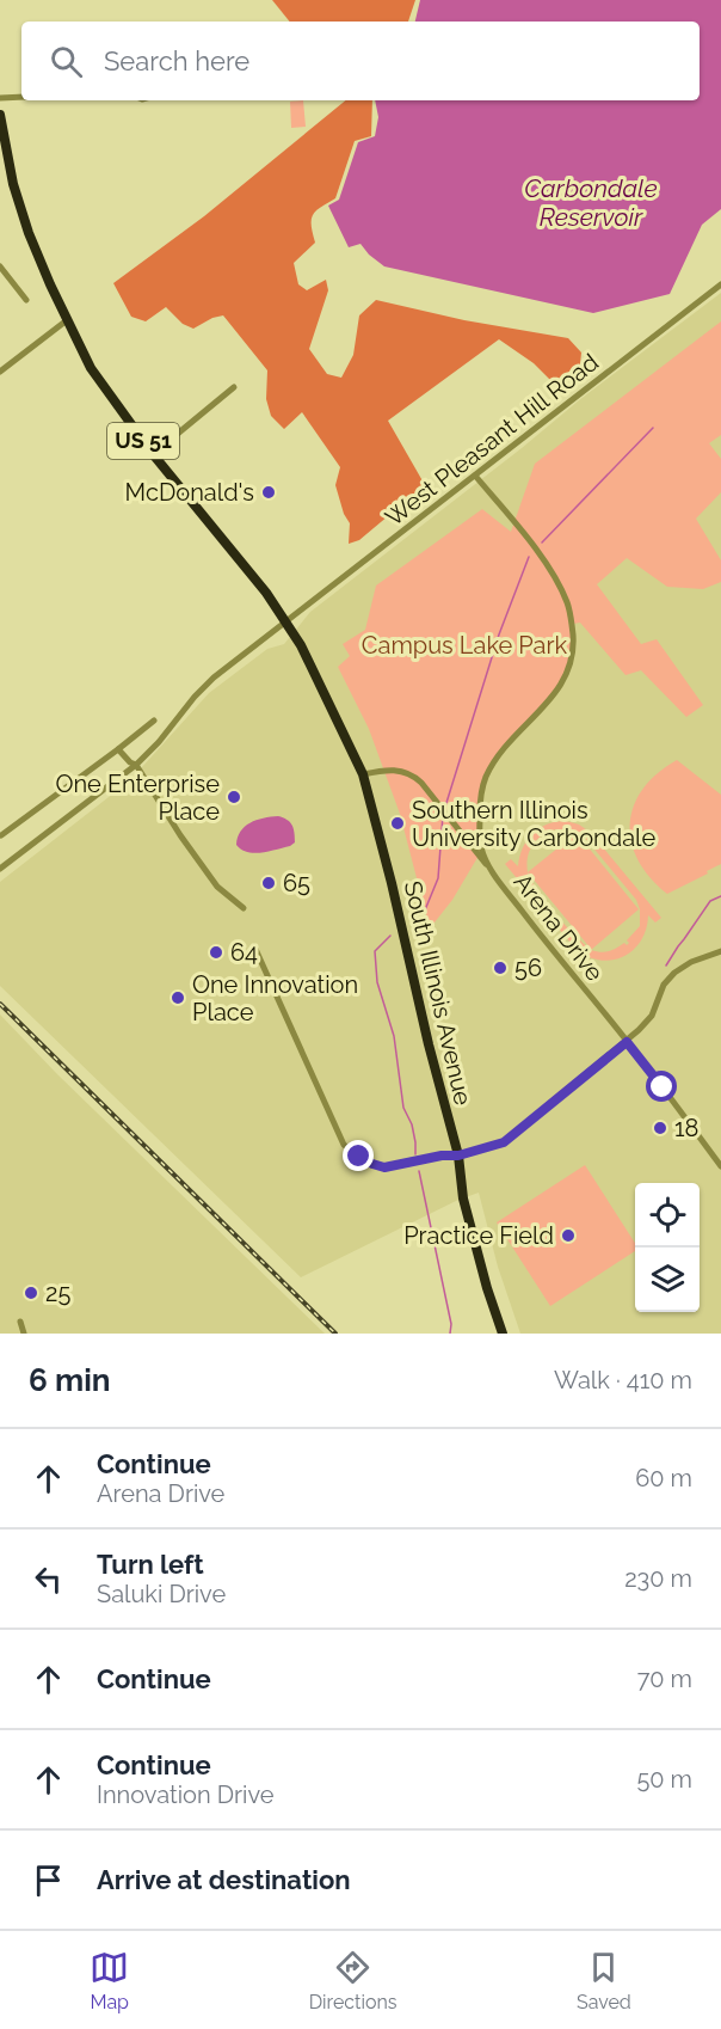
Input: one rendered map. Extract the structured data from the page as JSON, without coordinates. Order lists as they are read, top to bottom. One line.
{"streets":{"highway":["US 51","South Illinois Avenue"],"street":["West Pleasant Hill Road","Arena Drive"]},"crossings":[["West Pleasant Hill Road","Arena Drive"],["West Pleasant Hill Road","South Illinois Avenue"]],"water":["Carbondale Reservoir"],"parks":["Campus Lake Park"],"places":["McDonald's","One Enterprise Place","Southern Illinois University Carbondale","65","64","56","One Innovation Place","18","Practice Field","25"],"page":{"search":"Search here","heading":["6 min","Walk · 410 m"],"list":[["Continue","Arena Drive","60 m"],["Turn left","Saluki Drive","230 m"],["Continue","70 m"],["Continue","Innovation Drive","50 m"],"Arrive at destination"],"nav":["Map","Directions","Saved"]}}
